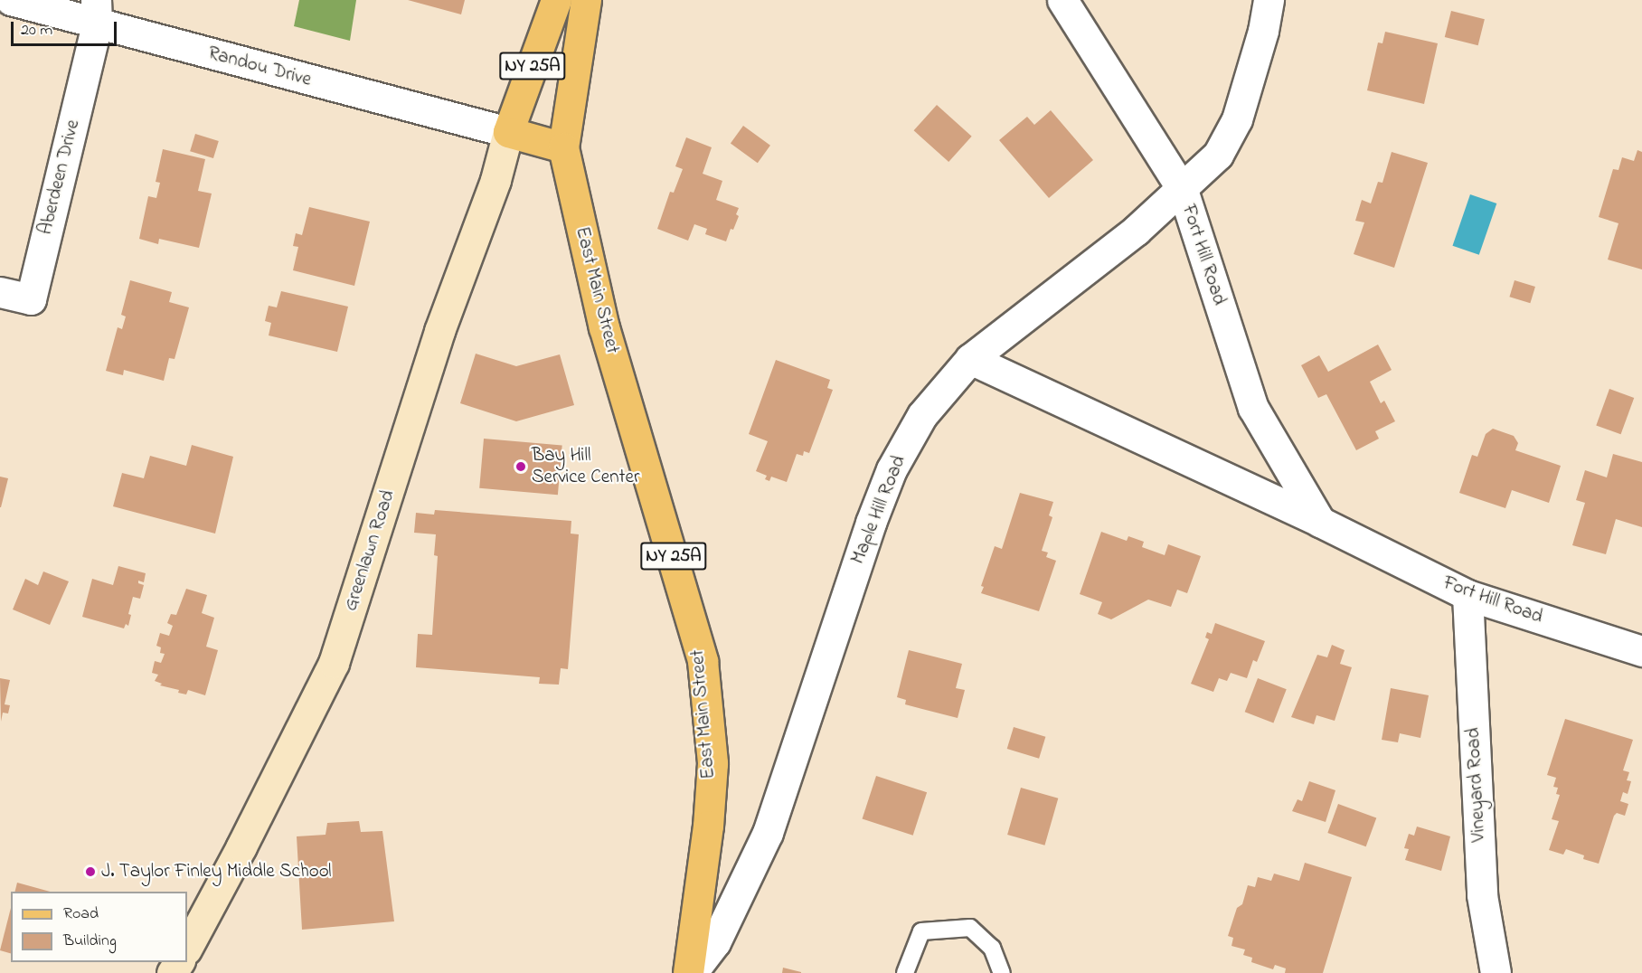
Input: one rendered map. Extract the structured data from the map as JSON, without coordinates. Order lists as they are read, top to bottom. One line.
{"streets":{"main road":["NY 25A","East Main Street","Greenlawn Road"],"street":["Randou Drive","Aberdeen Drive","Fort Hill Road","Maple Hill Road","Vineyard Road"]},"crossings":[["NY 25A","Randou Drive"],["NY 25A","Greenlawn Road"],["Randou Drive","Aberdeen Drive"],["Randou Drive","Greenlawn Road"],["Fort Hill Road","Maple Hill Road"],["Fort Hill Road","Vineyard Road"],["East Main Street","Maple Hill Road"]],"places":["Bay Hill Service Center","J. Taylor Finley Middle School"],"legend":["Road","Building"],"scale_bar":"20 m"}
